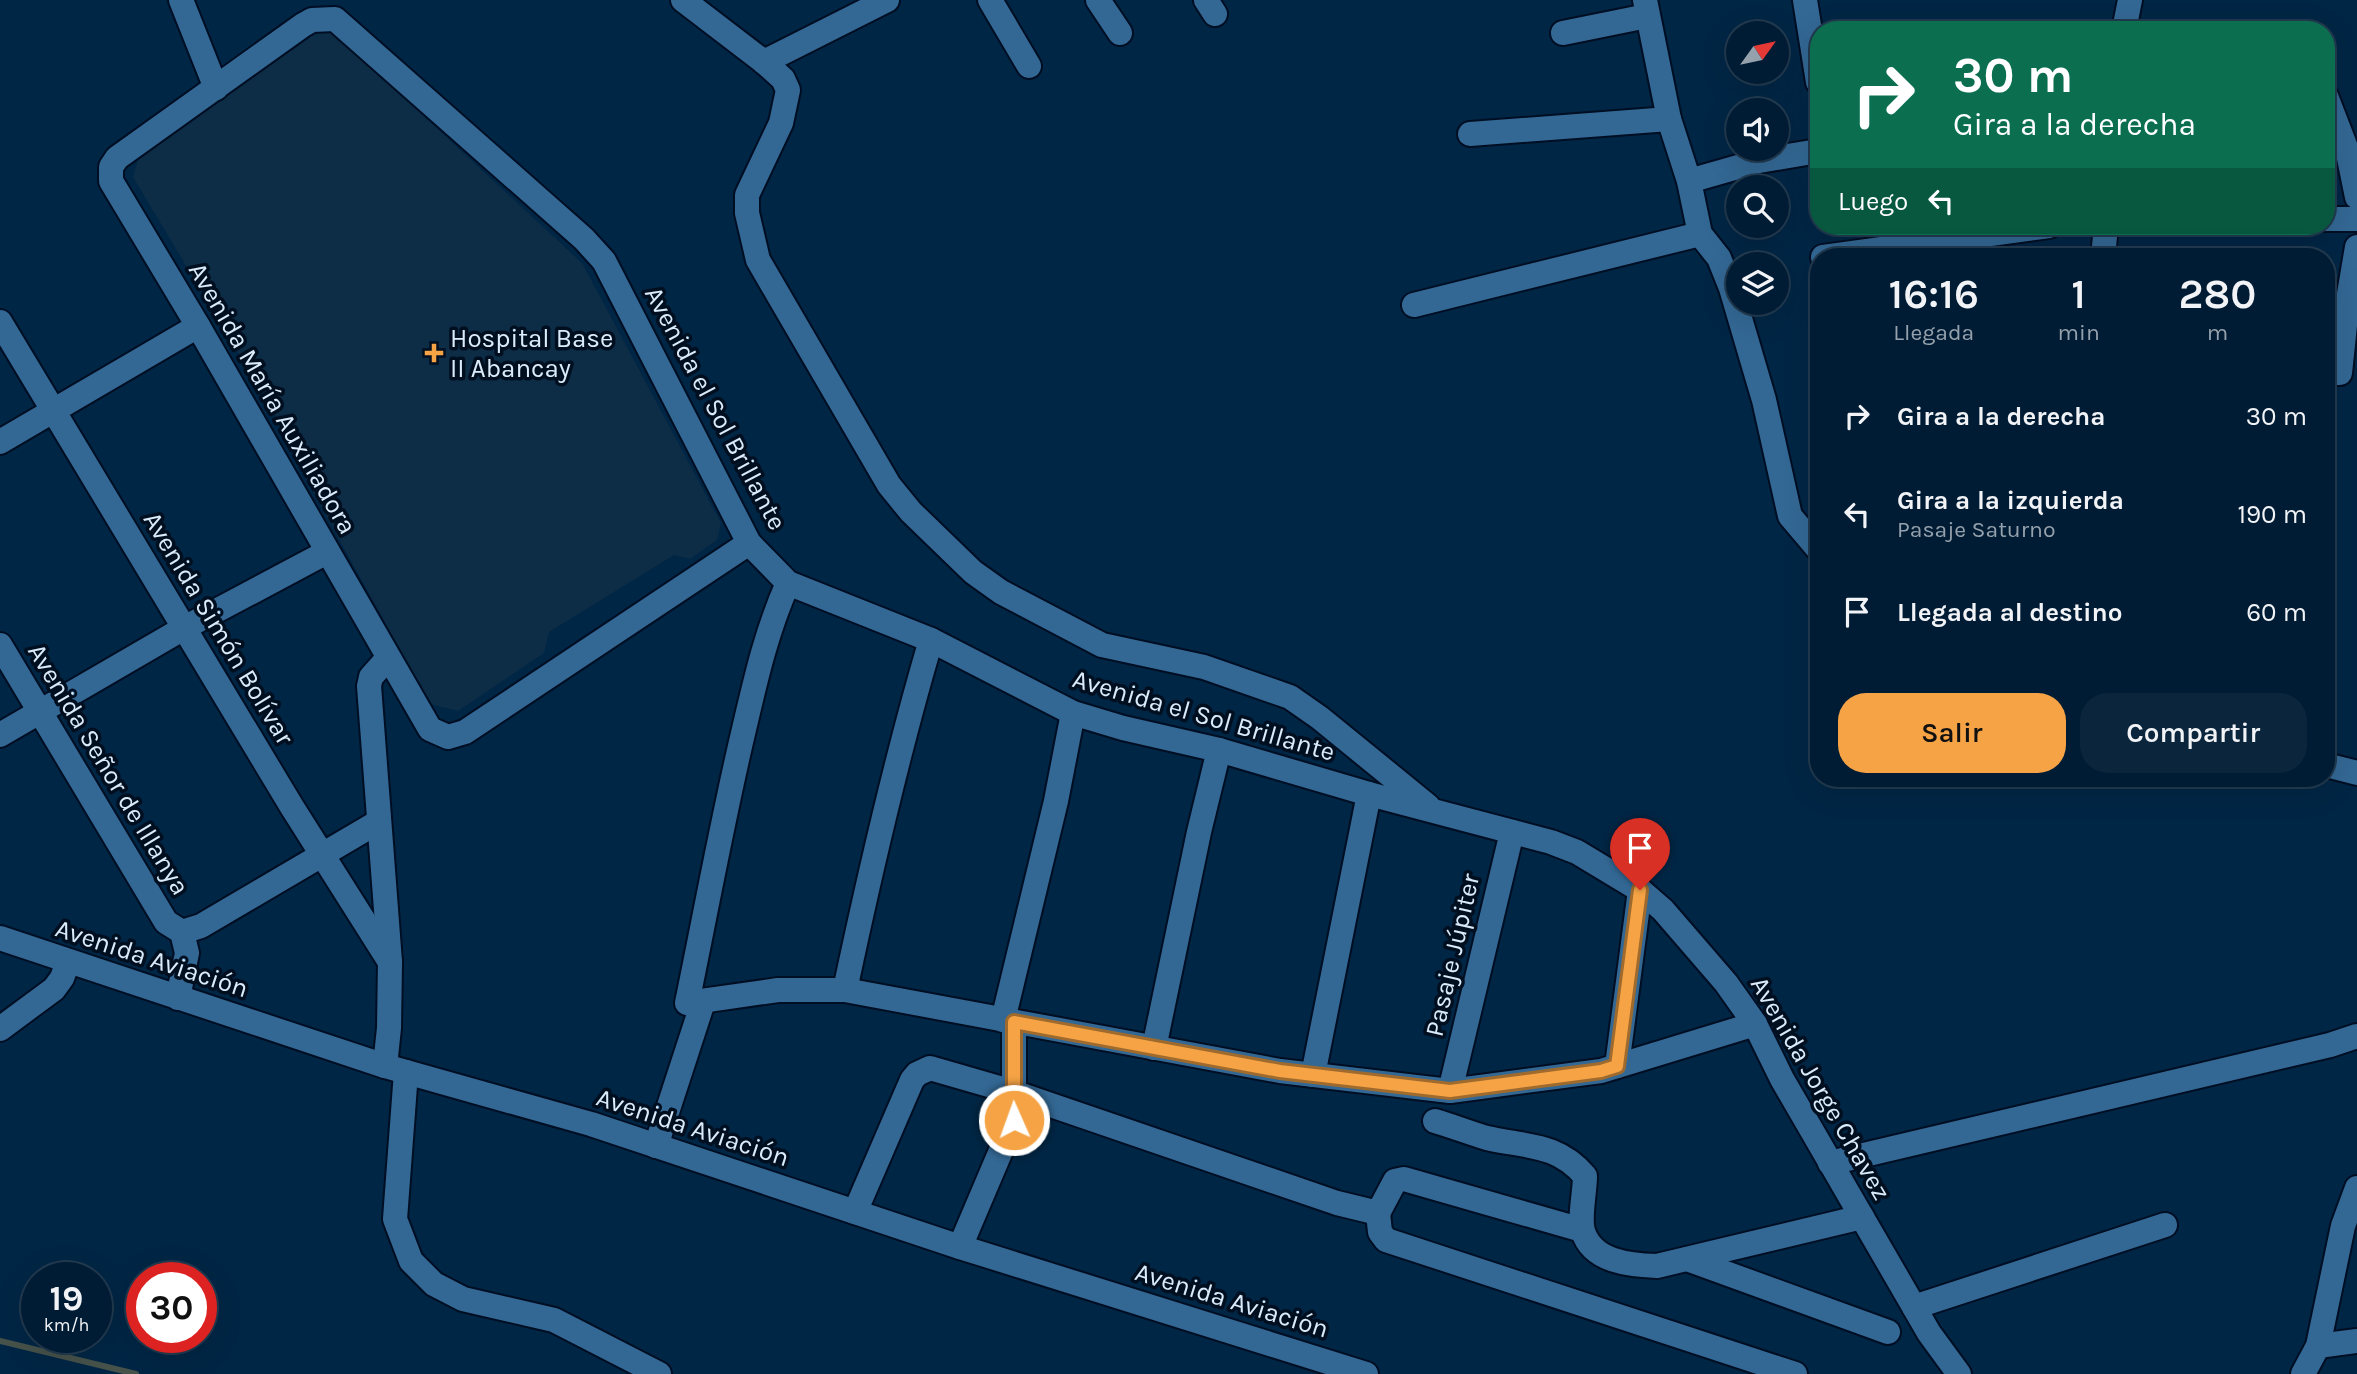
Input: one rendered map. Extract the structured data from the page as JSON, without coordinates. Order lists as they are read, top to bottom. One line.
{"streets":{"street":["Avenida María Auxiliadora","Avenida el Sol Brillante","Avenida Simón Bolívar","Avenida Señor de Illanya","Pasaje Júpiter","Avenida Aviación","Avenida Jorge Chavez"]},"crossings":[["Avenida María Auxiliadora","Avenida el Sol Brillante"],["Avenida el Sol Brillante","Avenida Jorge Chavez"],["Avenida Señor de Illanya","Avenida Aviación"],["Pasaje Júpiter","Avenida Jorge Chavez"]],"places":{"health":["Hospital Base II Abancay"]},"north":"top right","page":{"turn":["30 m","Gira a la derecha"],"then":"Luego","eta":["16:16","Llegada","1","min","280","m"],"list":[{"name":"Gira a la derecha","value":"30 m"},{"name":"Gira a la izquierda","note":"Pasaje Saturno","value":"190 m"},{"name":"Llegada al destino","value":"60 m"}],"buttons":["Salir","Compartir"],"speed":"19 km/h","limit":"30"}}
